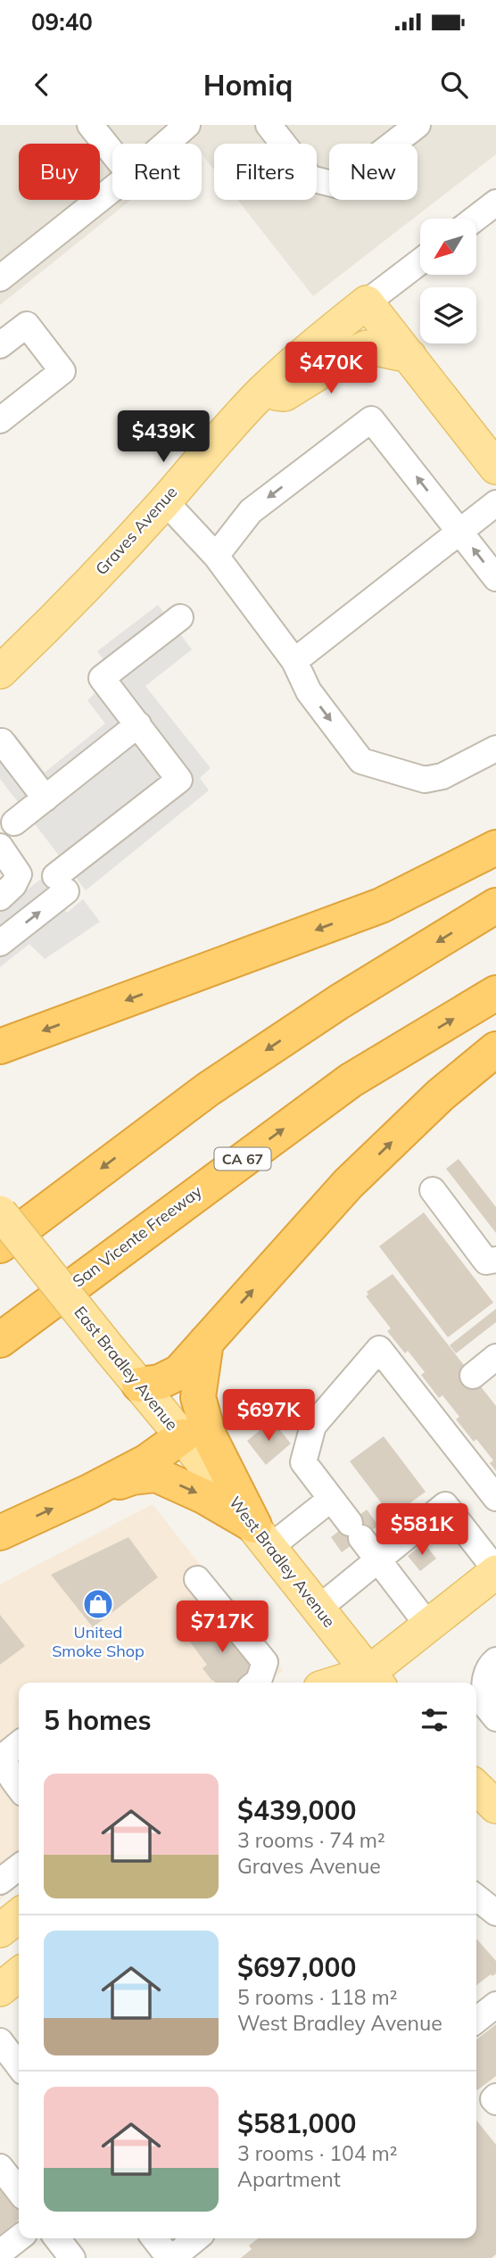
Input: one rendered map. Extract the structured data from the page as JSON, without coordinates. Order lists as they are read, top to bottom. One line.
{"streets":{"highway":["CA 67","San Vicente Freeway"],"main road":["Graves Avenue","East Bradley Avenue","West Bradley Avenue"]},"crossings":[["East Bradley Avenue","West Bradley Avenue"]],"places":{"shop":["United Smoke Shop"]},"north":"bottom left","page":{"status":"09:40","header":"Homiq","chip":["Buy","Rent","Filters","New"],"price":["$470K","$439K","$697K","$581K","$717K"],"heading":"5 homes","list":[{"name":"$439,000","note":"3 rooms · 74 m² · Graves Avenue"},{"name":"$697,000","note":"5 rooms · 118 m² · West Bradley Avenue"},{"name":"$581,000","note":"3 rooms · 104 m² · Apartment"}]}}
